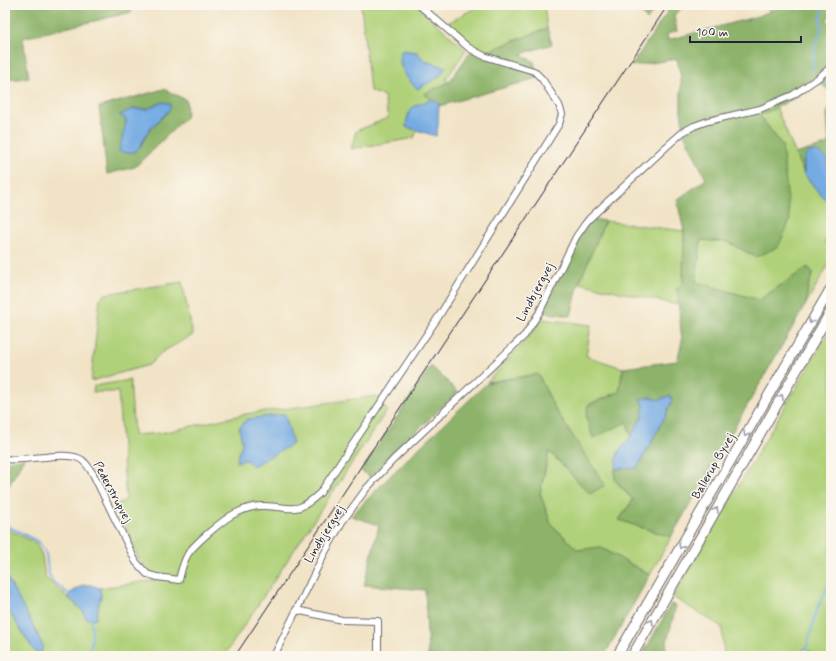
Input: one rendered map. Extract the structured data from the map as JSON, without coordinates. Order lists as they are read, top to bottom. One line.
{"streets":{"main road":["Ballerup Byvej"],"street":["Lindbjergvej","Pederstrupvej"]},"scale_bar":"100 m"}
